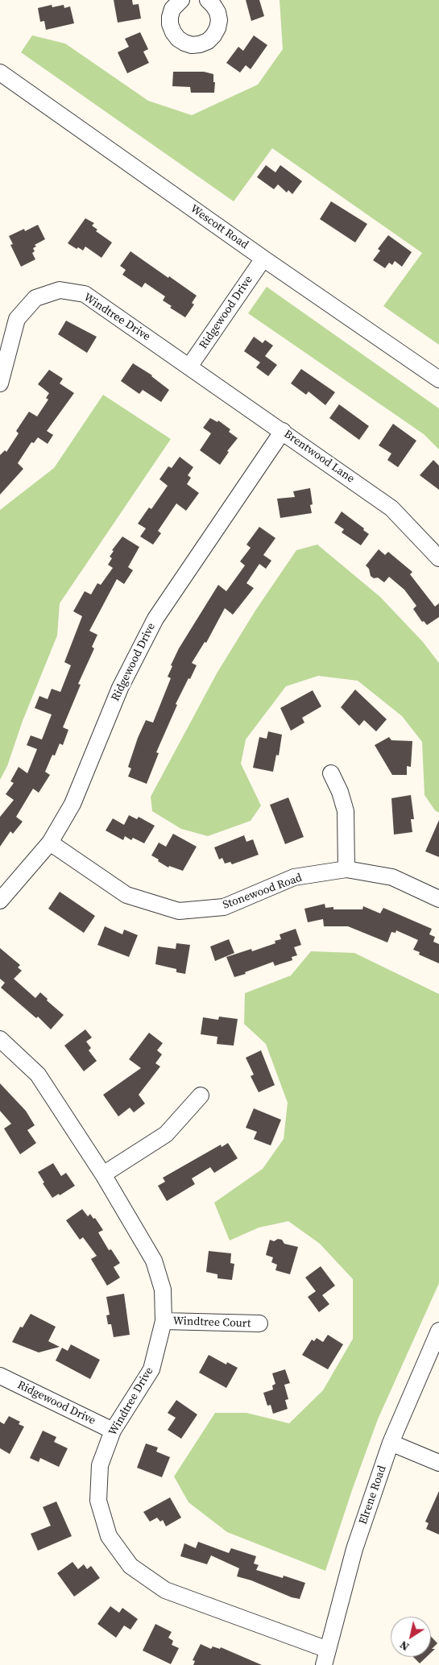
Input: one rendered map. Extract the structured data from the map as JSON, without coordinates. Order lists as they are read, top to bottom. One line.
{"streets":{"street":["Wescott Road","Ridgewood Drive","Windtree Drive","Brentwood Lane","Stonewood Road","Windtree Court","Elrene Road"]},"crossings":[["Wescott Road","Ridgewood Drive"],["Ridgewood Drive","Windtree Drive"],["Ridgewood Drive","Brentwood Lane"],["Ridgewood Drive","Stonewood Road"],["Windtree Drive","Brentwood Lane"],["Windtree Drive","Windtree Court"],["Windtree Drive","Elrene Road"]],"north":"bottom left"}
